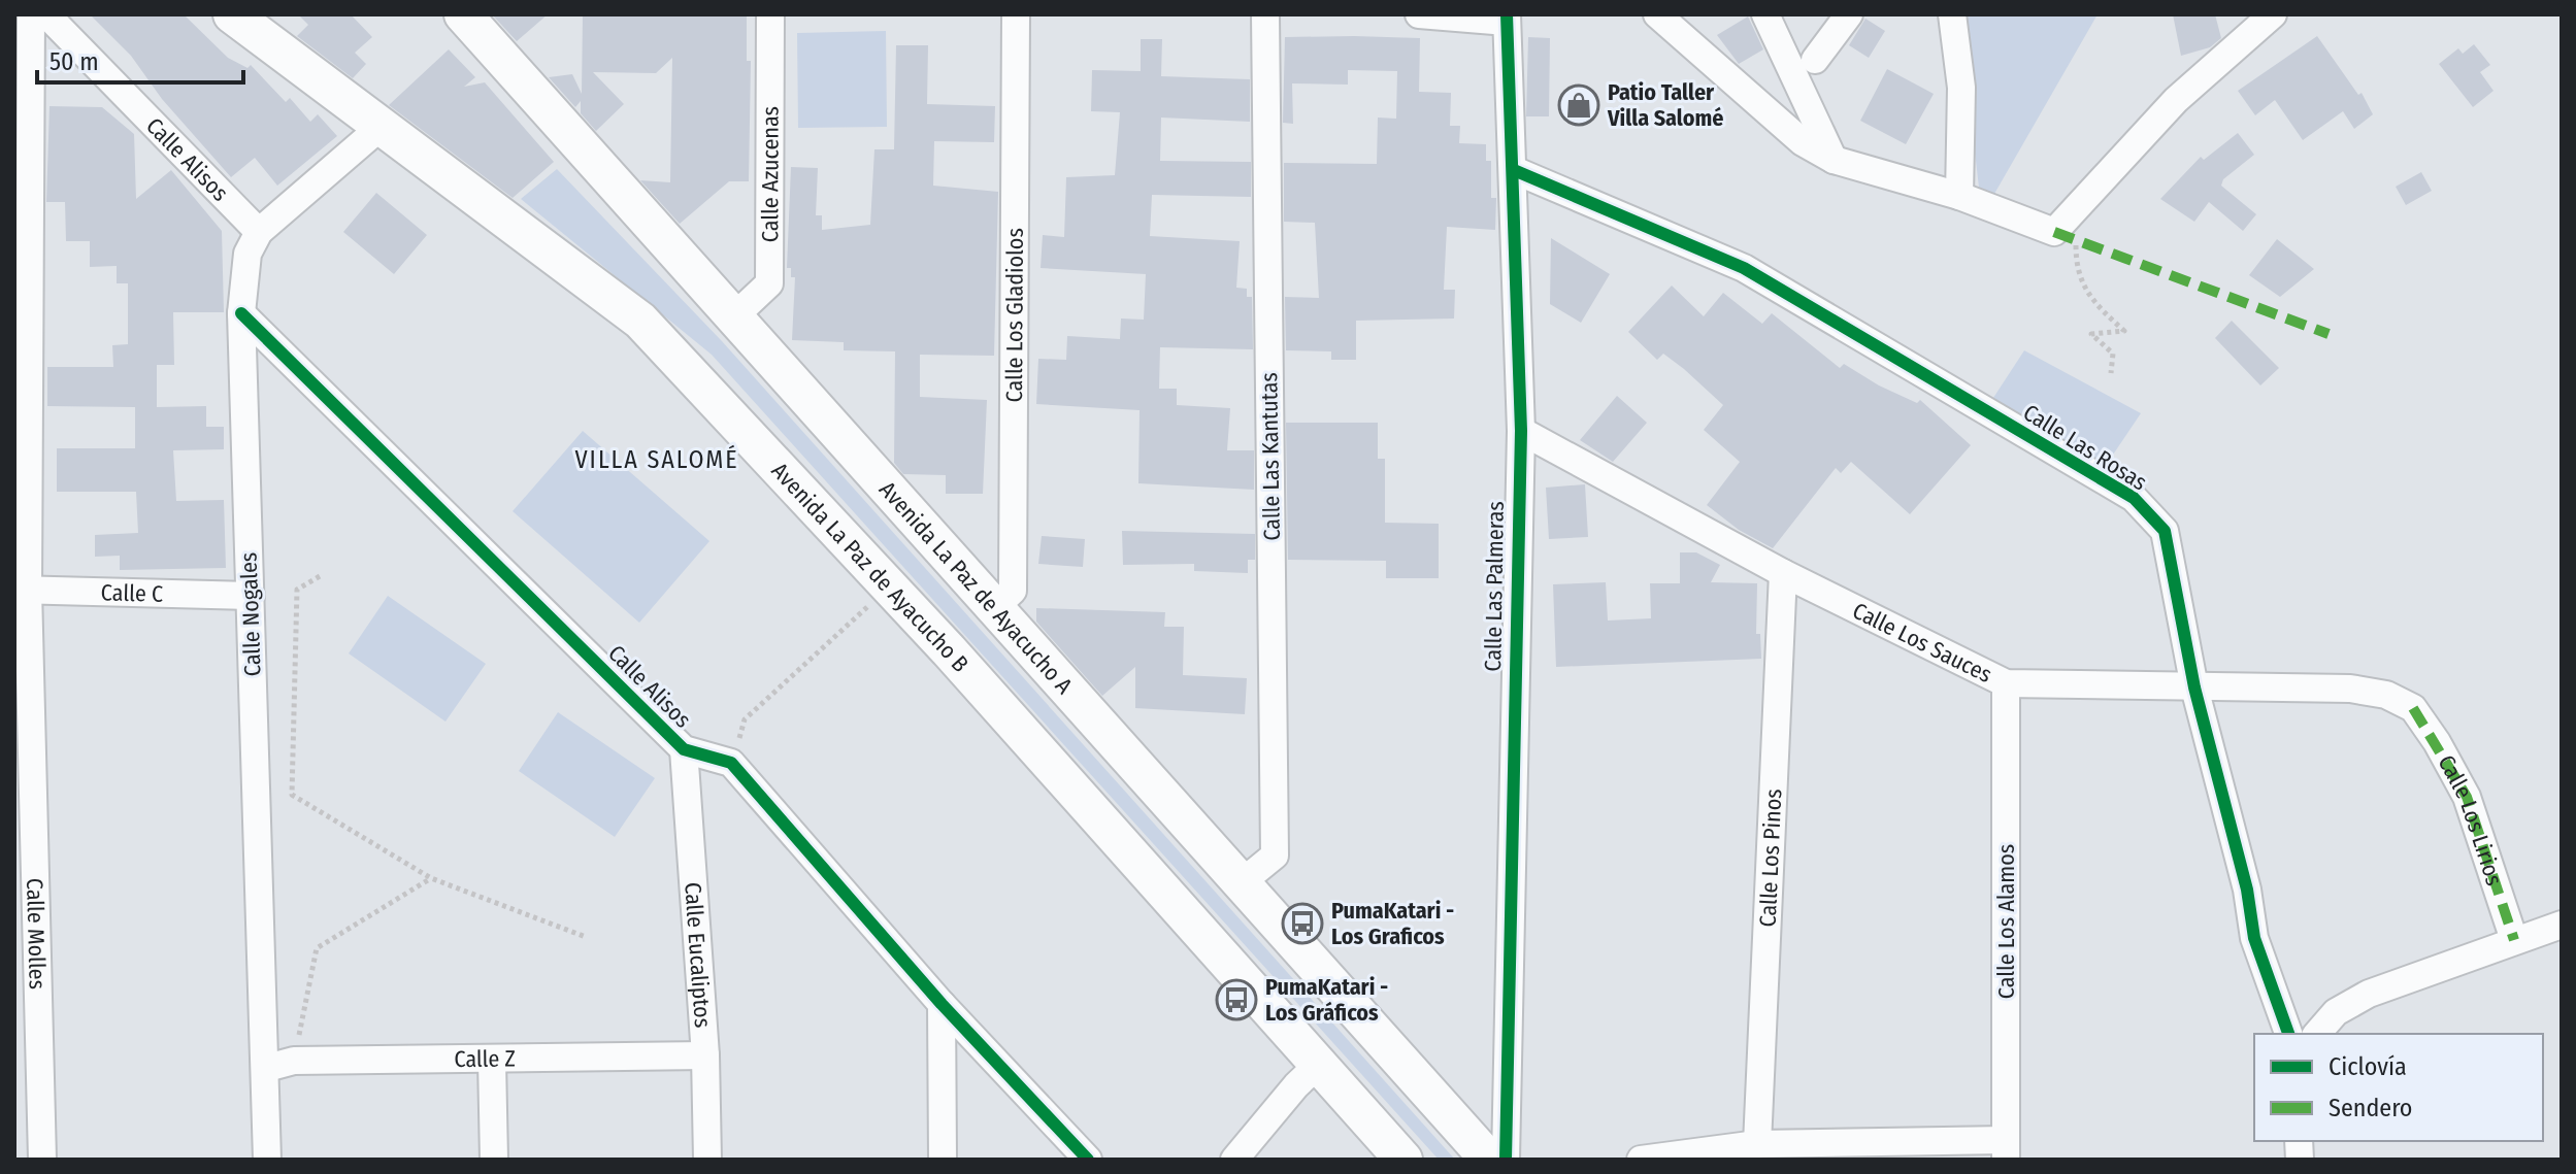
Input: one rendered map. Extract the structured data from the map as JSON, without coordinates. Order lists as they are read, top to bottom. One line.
{"streets":{"main road":["Avenida La Paz de Ayacucho B","Avenida La Paz de Ayacucho A"],"street":["Calle Alisos","Calle Azucenas","Calle Los Gladiolos","Calle Las Rosas","Calle Las Kantutas","Calle Las Palmeras","Calle C","Calle Nogales","Calle Los Sauces","Calle Los Lirios","Calle Los Pinos","Calle Los Alamos","Calle Molles","Calle Eucaliptos","Calle Z"]},"crossings":[["Calle Alisos","Calle Nogales"],["Calle Alisos","Calle Eucaliptos"],["Calle Azucenas","Avenida La Paz de Ayacucho A"],["Calle Los Gladiolos","Avenida La Paz de Ayacucho A"],["Calle Las Rosas","Calle Las Palmeras"],["Calle Las Rosas","Calle Los Sauces"],["Calle Las Kantutas","Avenida La Paz de Ayacucho A"],["Calle Las Palmeras","Calle Los Sauces"],["Calle C","Calle Nogales"],["Calle C","Calle Molles"],["Calle Nogales","Calle Z"],["Calle Los Sauces","Calle Los Lirios"],["Calle Los Sauces","Calle Los Pinos"],["Calle Los Sauces","Calle Los Alamos"],["Calle Eucaliptos","Calle Z"]],"districts":["VILLA SALOMÉ"],"places":{"shop":["Patio Taller Villa Salomé"],"bus stop":["PumaKatari - Los Graficos","PumaKatari - Los Gráficos"]},"legend":["Ciclovía","Sendero"],"scale_bar":"50 m"}
